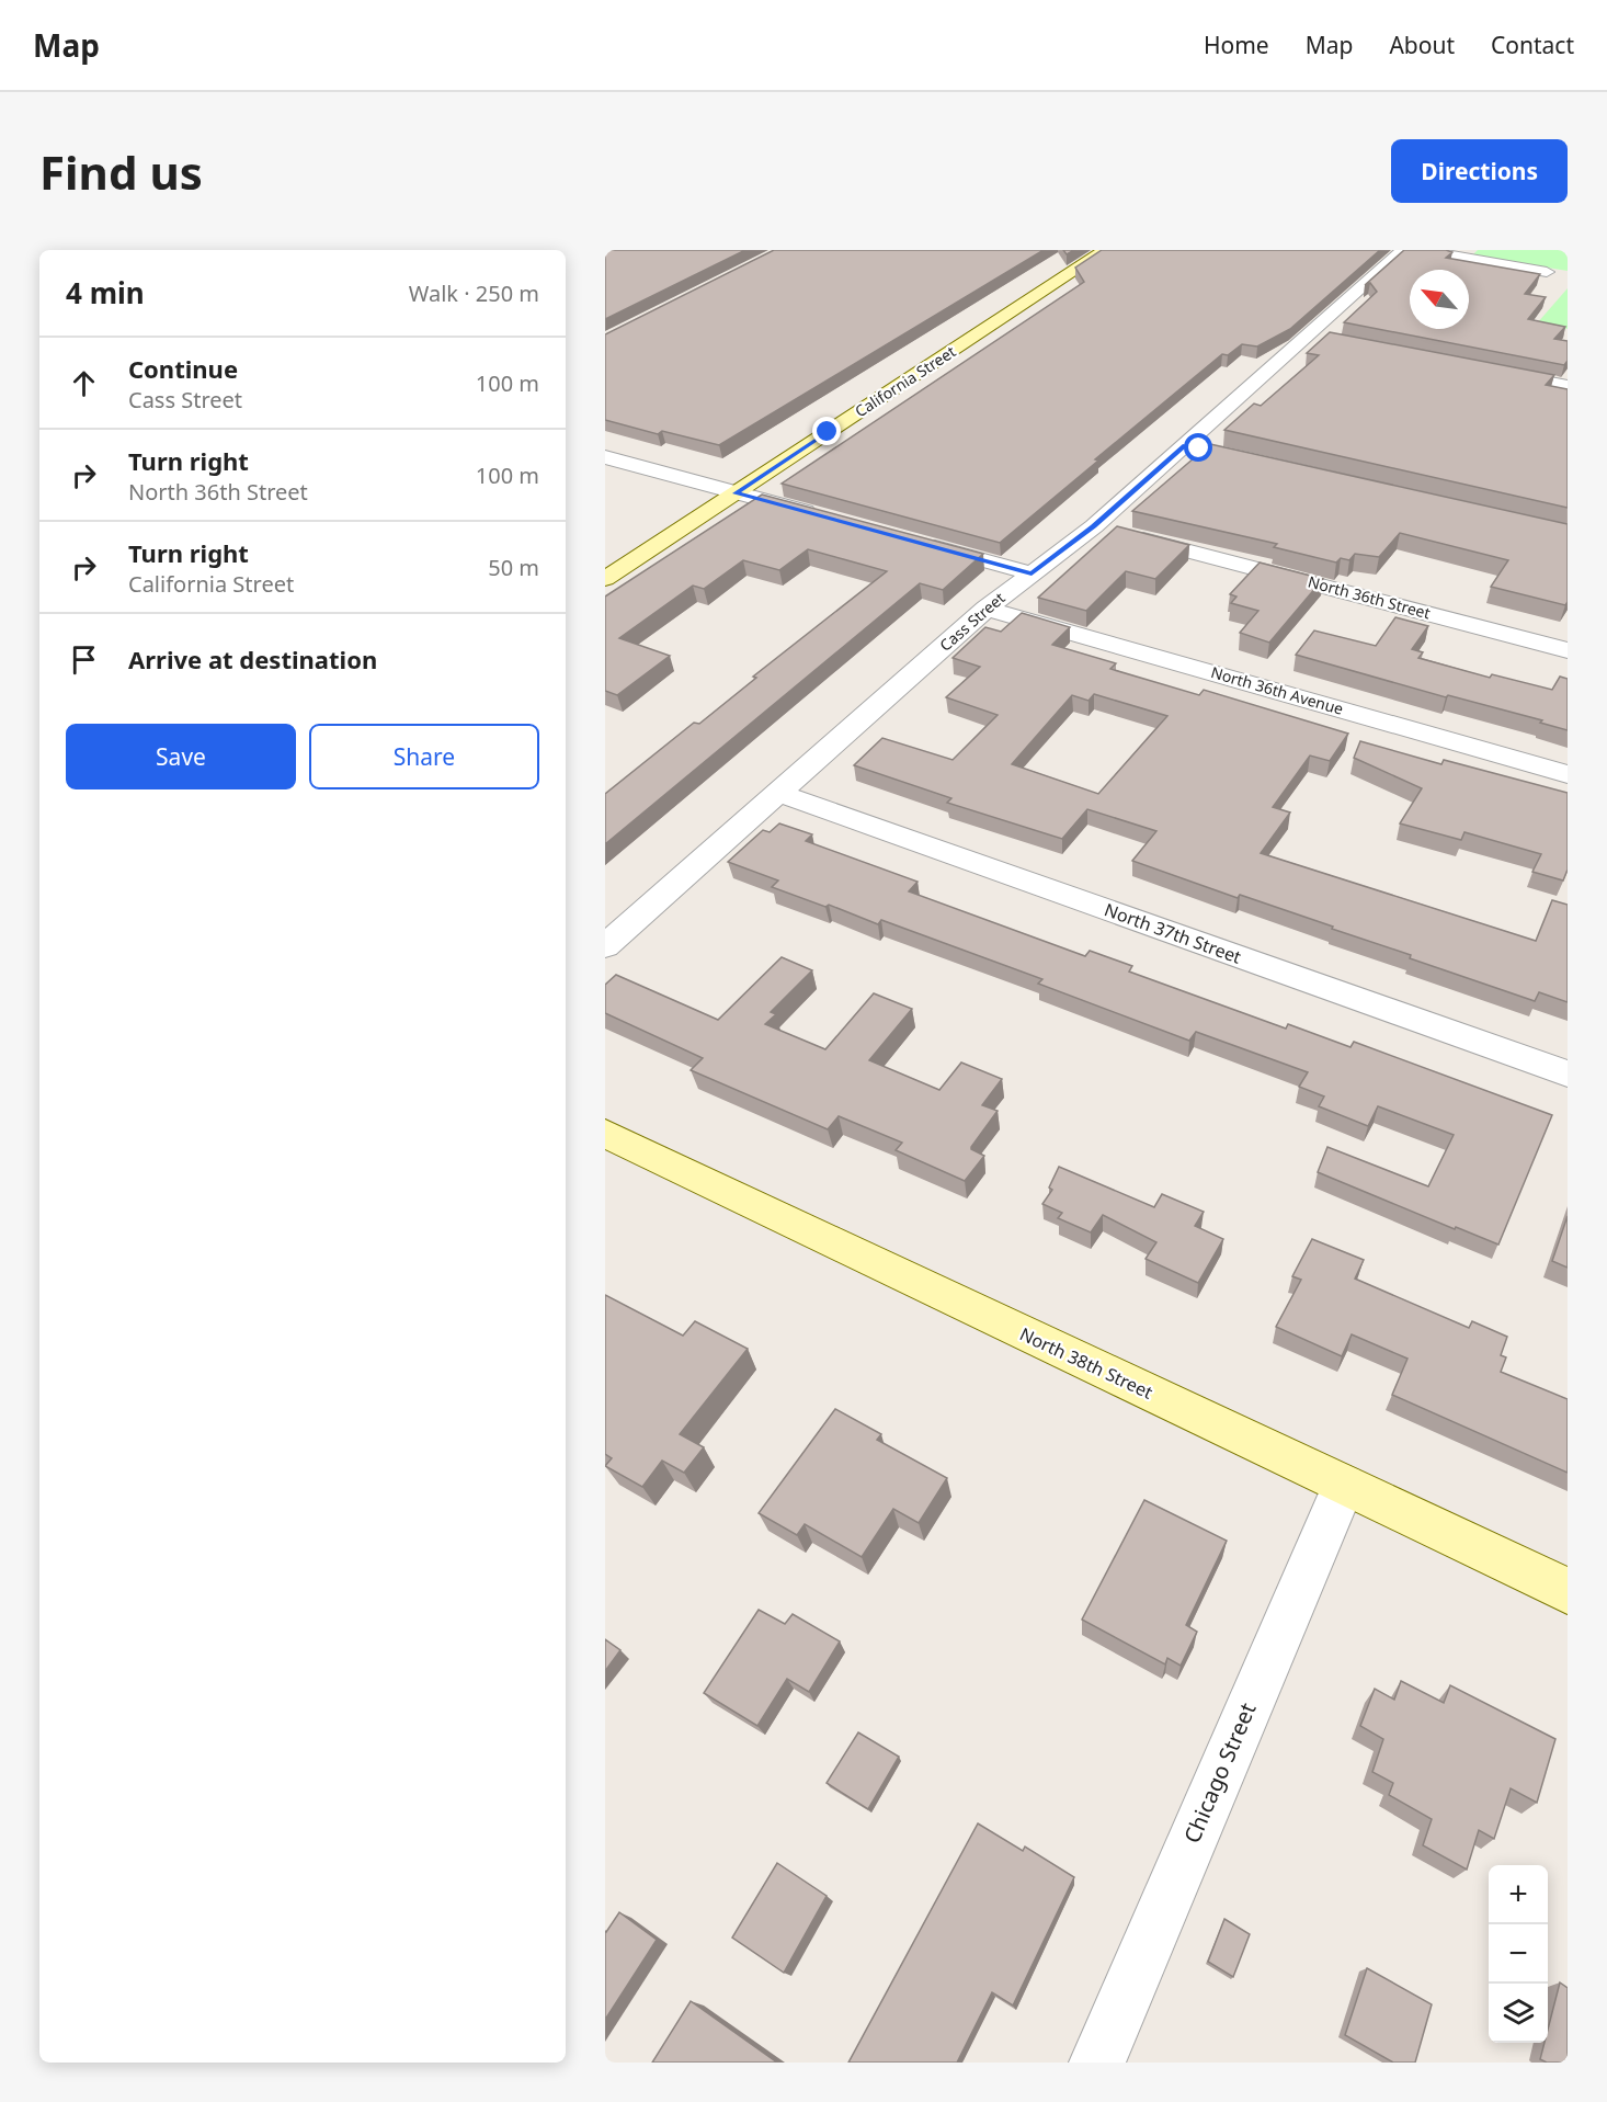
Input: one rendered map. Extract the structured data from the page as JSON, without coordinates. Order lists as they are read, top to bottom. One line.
{"streets":{"street":["California Street","North 36th Street","Cass Street","North 36th Avenue","North 37th Street","North 38th Street","Chicago Street"]},"crossings":[["North 36th Street","Cass Street"],["Cass Street","North 36th Avenue"],["Cass Street","North 37th Street"],["North 38th Street","Chicago Street"]],"north":"top left","page":{"header":"Map","nav":["Home","Map","About","Contact"],"buttons":["Directions",["Save","Share"]],"title":"Find us","heading":["4 min","Walk · 250 m"],"list":[["Continue","Cass Street","100 m"],["Turn right","North 36th Street","100 m"],["Turn right","California Street","50 m"],"Arrive at destination"],"map_buttons":["+","−"]}}
